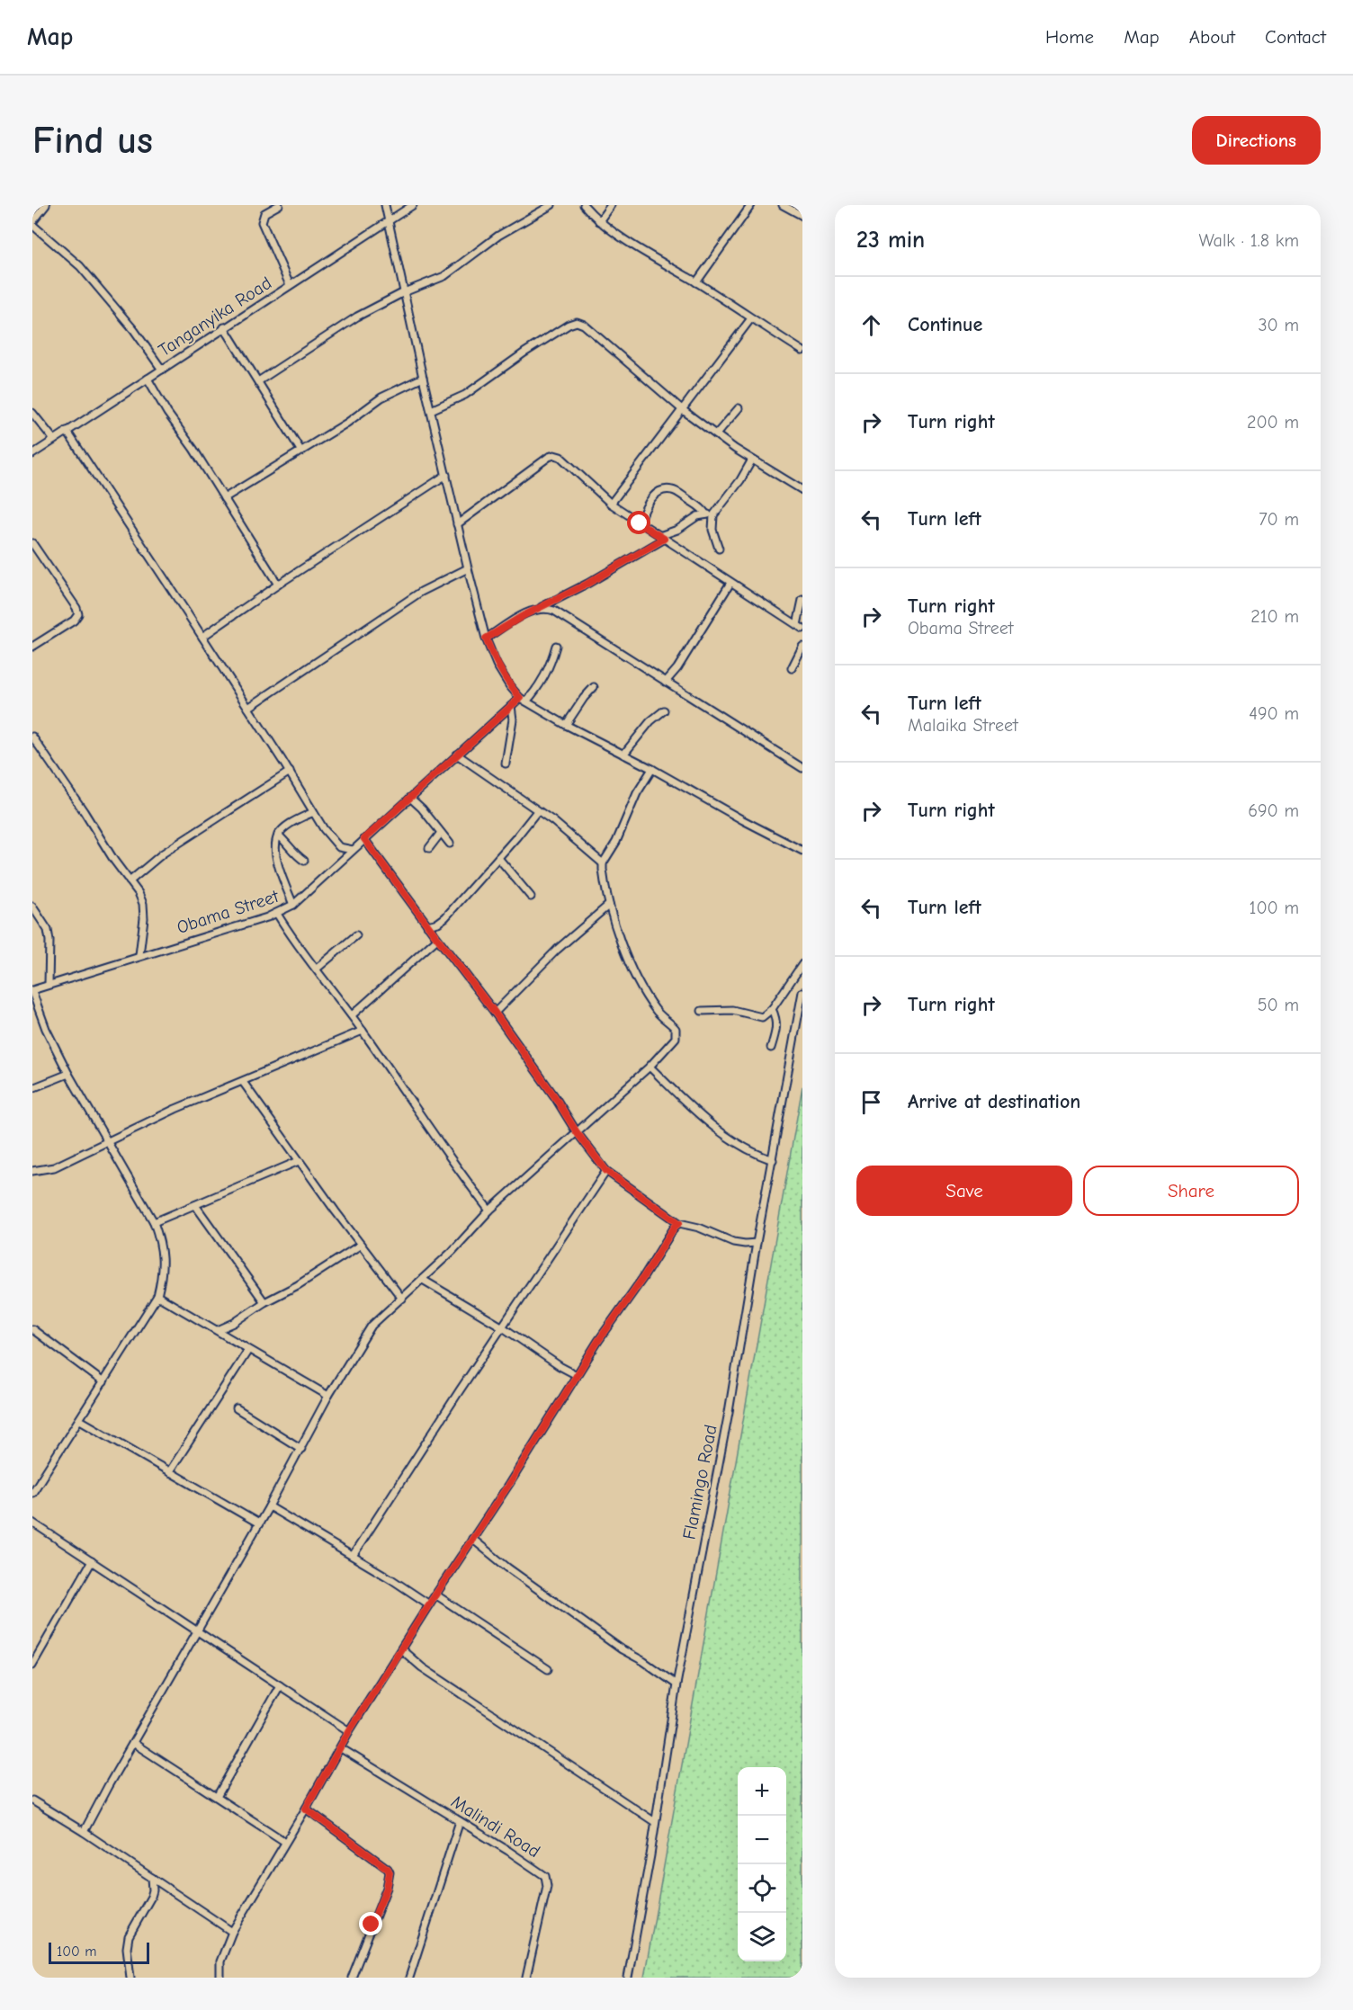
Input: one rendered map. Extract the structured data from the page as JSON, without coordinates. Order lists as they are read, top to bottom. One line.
{"streets":{"street":["Tanganyika Road","Obama Street","Flamingo Road","Malindi Road"]},"scale_bar":"100 m","page":{"header":"Map","nav":["Home","Map","About","Contact"],"buttons":["Directions",["Save","Share"]],"title":"Find us","heading":["23 min","Walk · 1.8 km"],"list":[["Continue","30 m"],["Turn right","200 m"],["Turn left","70 m"],["Turn right","Obama Street","210 m"],["Turn left","Malaika Street","490 m"],["Turn right","690 m"],["Turn left","100 m"],["Turn right","50 m"],"Arrive at destination"],"map_buttons":["+","−"],"scale":"100 m"}}
